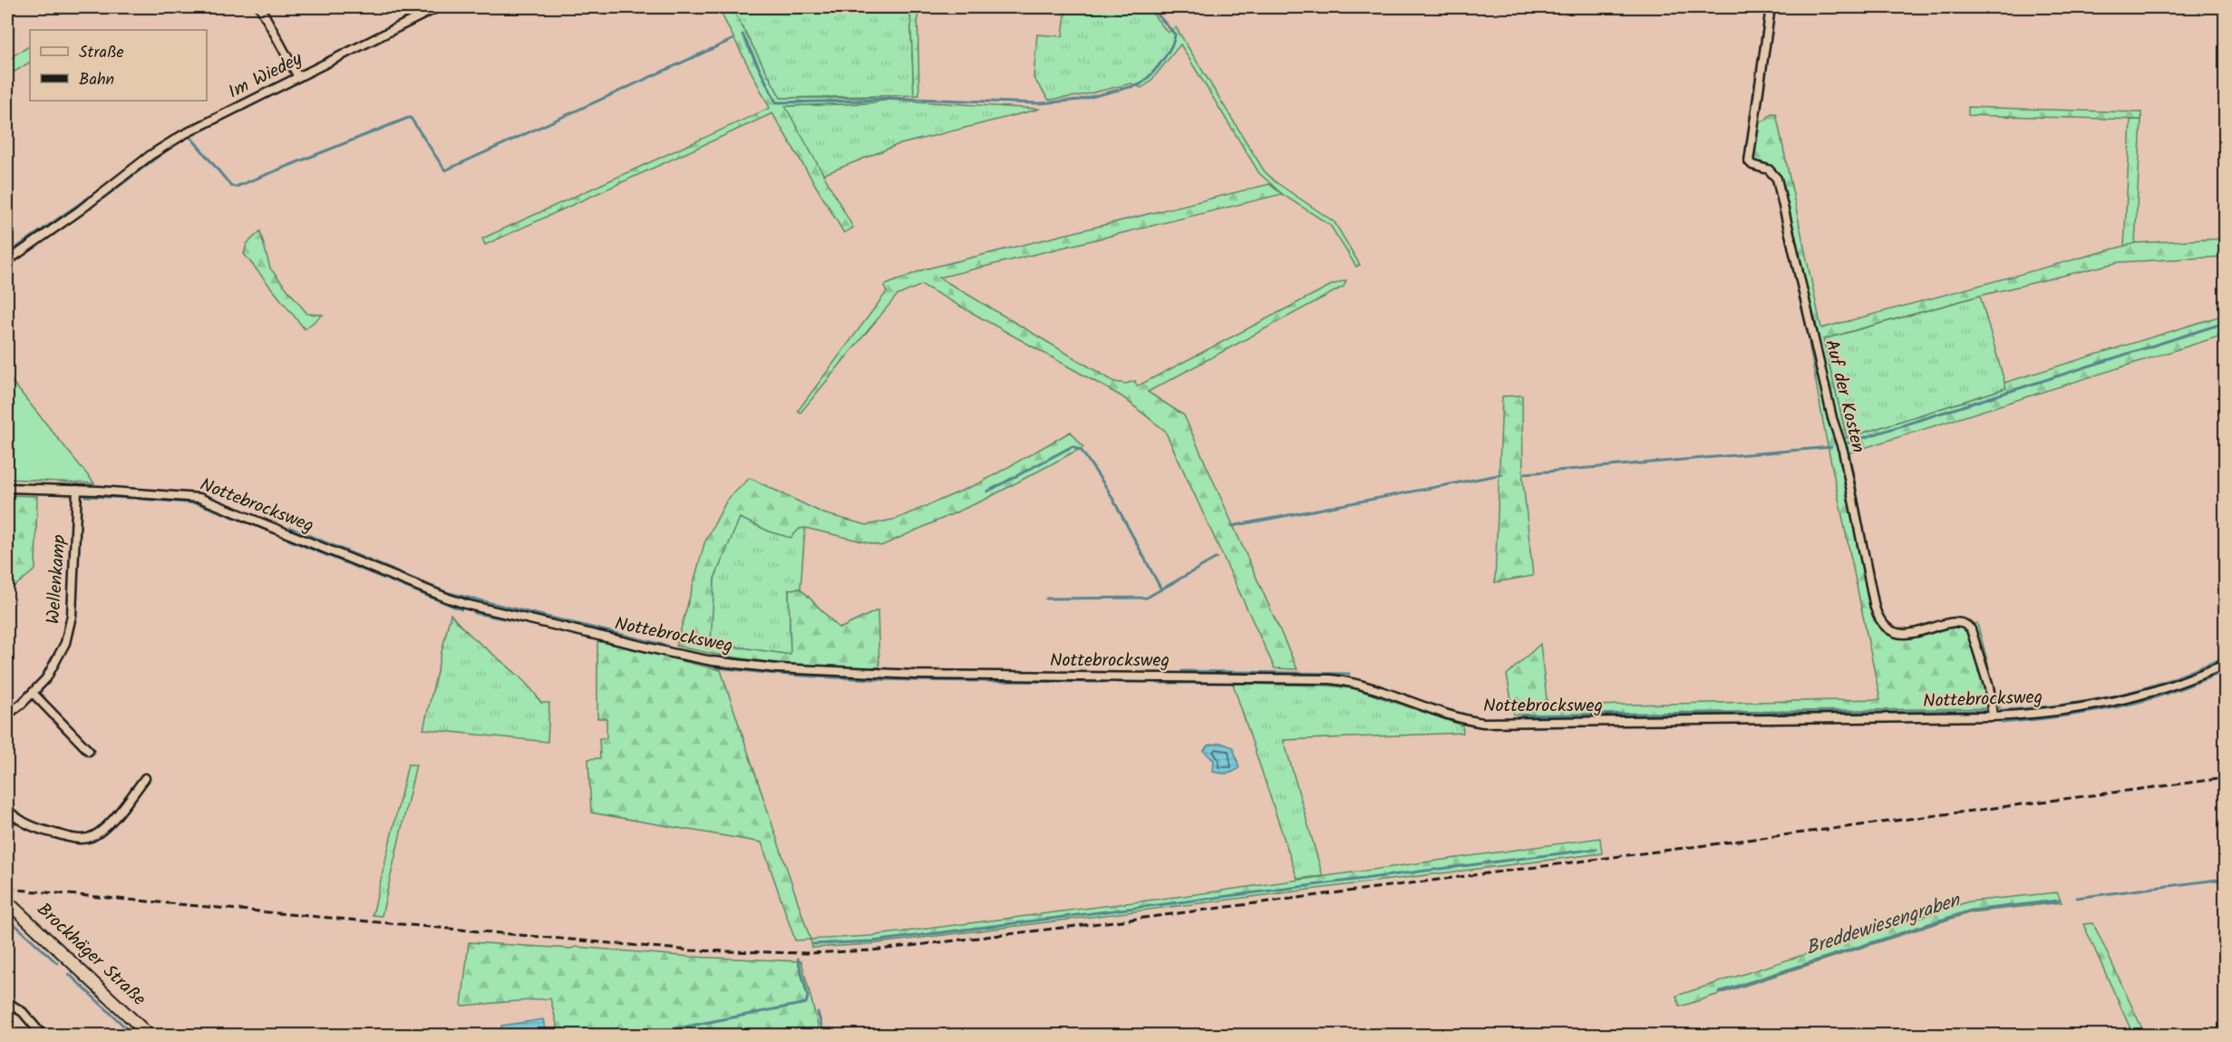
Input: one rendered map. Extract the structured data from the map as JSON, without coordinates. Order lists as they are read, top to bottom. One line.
{"streets":{"main road":["Brockhäger Straße"],"street":["Im Wiedey","Auf der Kosten","Nottebrocksweg","Wellenkamp"]},"crossings":[["Auf der Kosten","Nottebrocksweg"],["Nottebrocksweg","Wellenkamp"]],"water":["Breddewiesengraben"],"legend":["Straße","Bahn"]}
